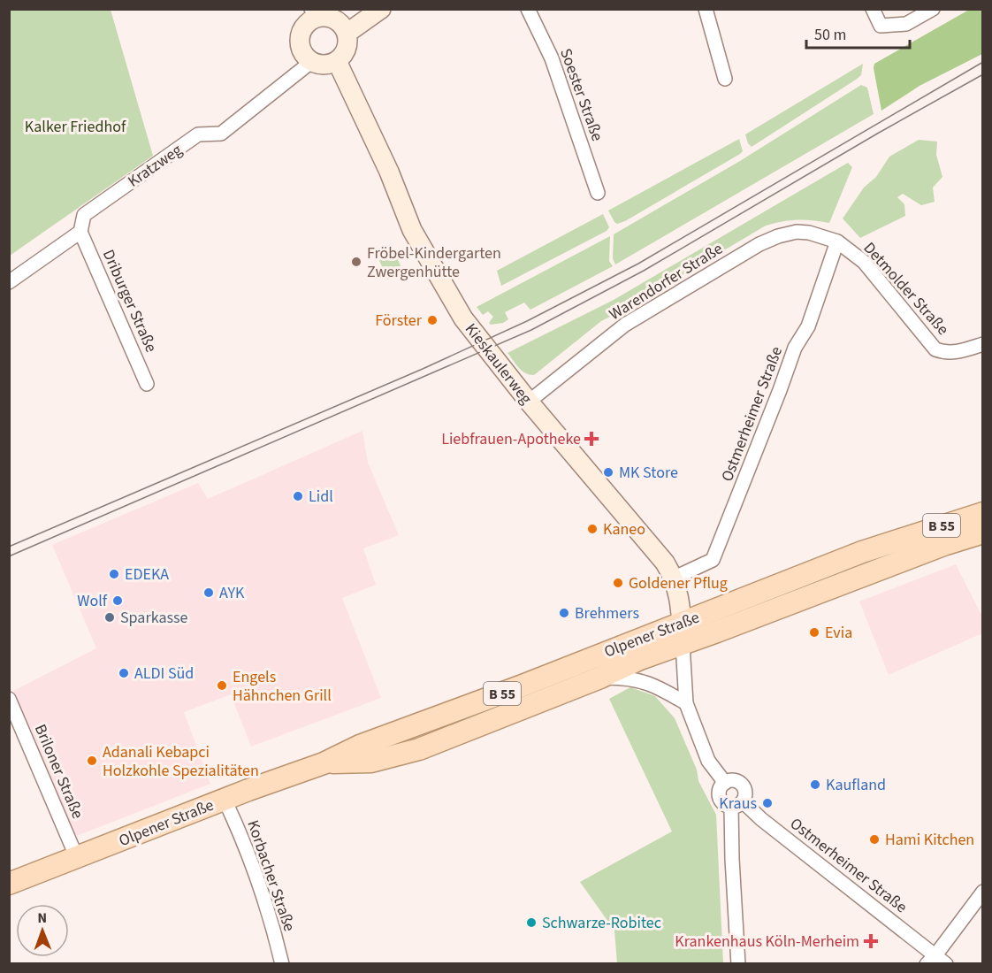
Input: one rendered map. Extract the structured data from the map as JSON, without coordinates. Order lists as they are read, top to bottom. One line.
{"streets":{"main road":["B 55","Olpener Straße"],"street":["Soester Straße","Kratzweg","Warendorfer Straße","Detmolder Straße","Driburger Straße","Kieskaulerweg","Ostmerheimer Straße","Briloner Straße","Korbacher Straße"]},"crossings":[["Kratzweg","Driburger Straße"],["Kratzweg","Kieskaulerweg"],["Warendorfer Straße","Detmolder Straße"],["Warendorfer Straße","Kieskaulerweg"],["Warendorfer Straße","Ostmerheimer Straße"],["Detmolder Straße","Ostmerheimer Straße"],["Kieskaulerweg","Ostmerheimer Straße"],["Kieskaulerweg","Olpener Straße"],["Olpener Straße","Briloner Straße"],["Olpener Straße","Korbacher Straße"]],"parks":["Kalker Friedhof"],"places":{"other":["Fröbel-Kindergarten Zwergenhütte","Förster","MK Store","Lidl","Kaneo","EDEKA","Goldener Pflug","AYK","Wolf","Brehmers","Sparkasse","Evia","ALDI Süd","Engels Hähnchen Grill","Adanali Kebapci Holzkohle Spezialitäten","Kaufland","Kraus","Hami Kitchen","Schwarze-Robitec"],"health":["Liebfrauen-Apotheke","Krankenhaus Köln-Merheim"]},"scale_bar":"50 m","north":"top"}
